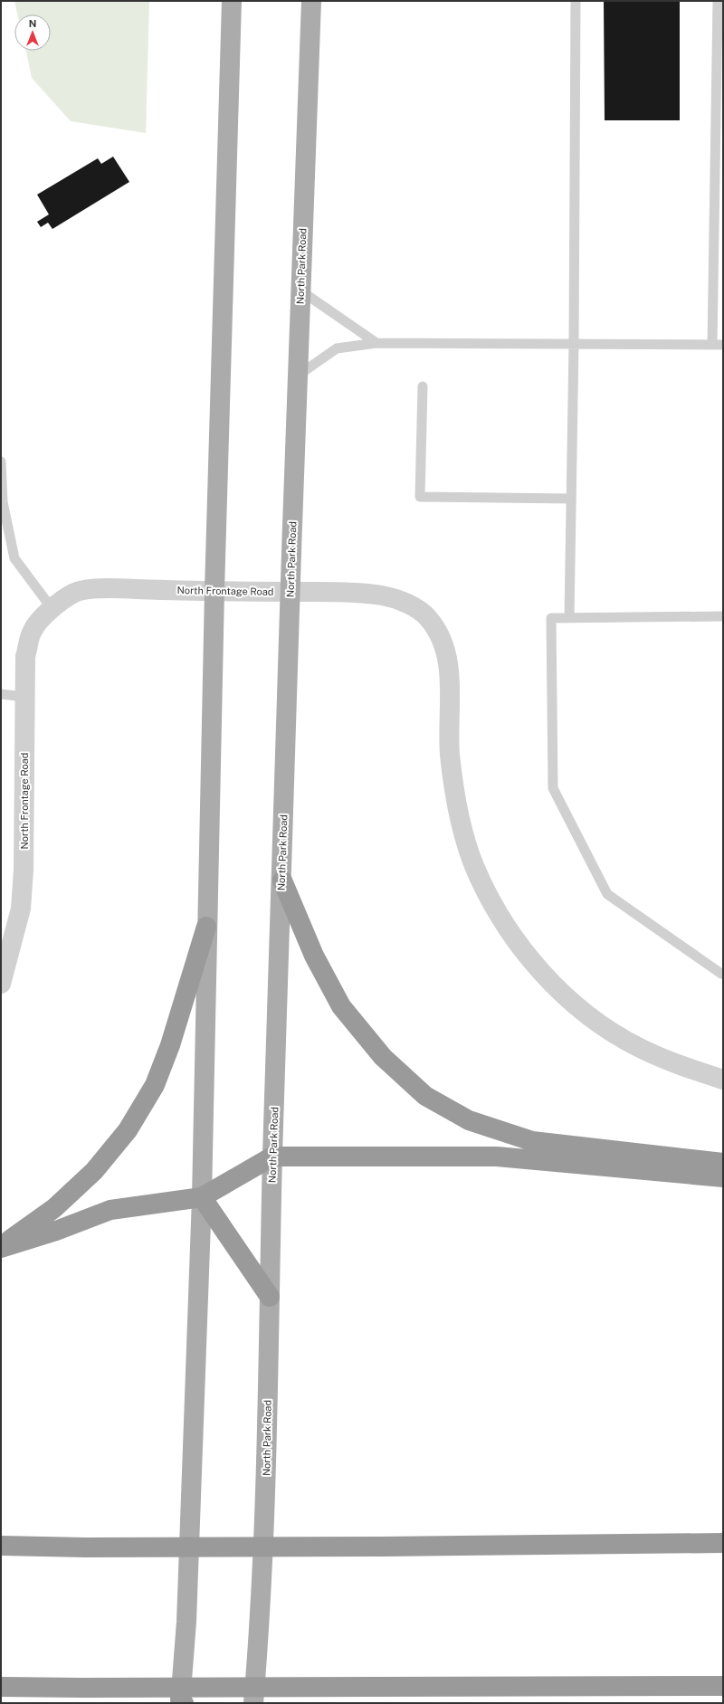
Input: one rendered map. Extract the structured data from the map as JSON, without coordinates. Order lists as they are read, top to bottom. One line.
{"streets":{"main road":["North Park Road"],"street":["North Frontage Road"]},"crossings":[["North Park Road","North Frontage Road"]],"north":"top"}
